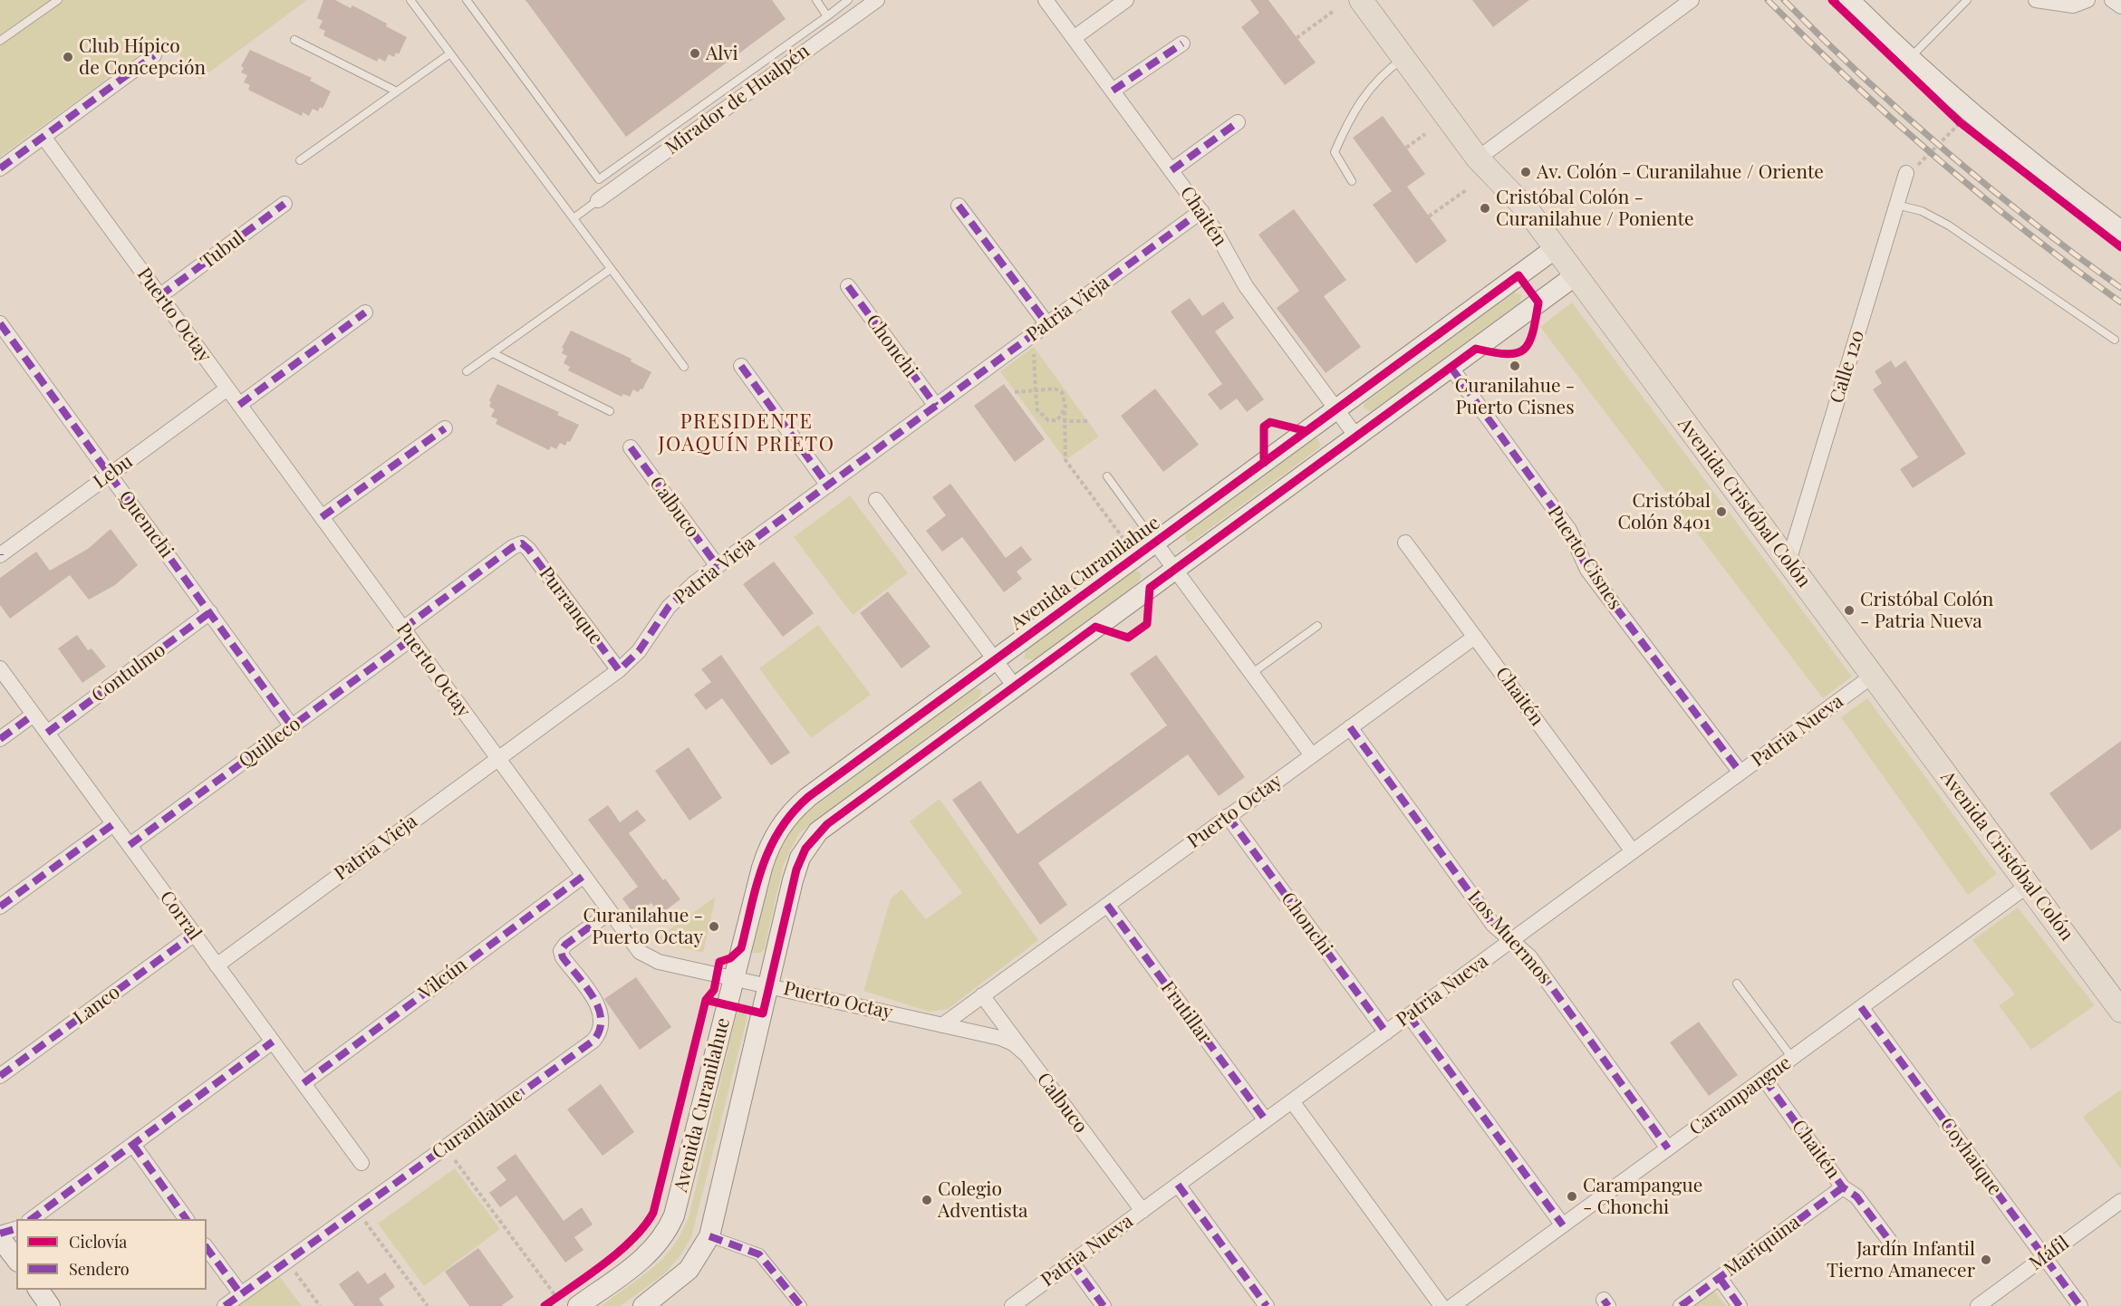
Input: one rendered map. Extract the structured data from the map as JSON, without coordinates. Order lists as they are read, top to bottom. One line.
{"streets":{"main road":["Avenida Cristóbal Colón","Avenida Curanilahue"],"street":["Mirador de Hualpén","Chaitén","Tubul","Patria Vieja","Puerto Octay","Chonchi","Calle 120","Lebu","Calbuco","Quemchi","Puerto Cisnes","Purranque","Contulmo","Patria Nueva","Quilleco","Corral","Los Muermos","Vilcún","Lanco","Frutillar","Carampangue","Curanilahue","Coyhaique","Mariquina","Máfil"]},"crossings":[["Chaitén","Patria Vieja"],["Chaitén","Puerto Octay"],["Chaitén","Avenida Curanilahue"],["Chaitén","Patria Nueva"],["Chaitén","Carampangue"],["Chaitén","Mariquina"],["Tubul","Puerto Octay"],["Patria Vieja","Puerto Octay"],["Patria Vieja","Chonchi"],["Patria Vieja","Calbuco"],["Patria Vieja","Purranque"],["Patria Vieja","Corral"],["Puerto Octay","Chonchi"],["Puerto Octay","Lebu"],["Puerto Octay","Calbuco"],["Puerto Octay","Avenida Curanilahue"],["Puerto Octay","Quilleco"],["Puerto Octay","Los Muermos"],["Puerto Octay","Vilcún"],["Puerto Octay","Frutillar"],["Puerto Octay","Curanilahue"],["Chonchi","Patria Nueva"],["Calle 120","Avenida Cristóbal Colón"],["Lebu","Quemchi"],["Avenida Cristóbal Colón","Avenida Curanilahue"],["Avenida Cristóbal Colón","Patria Nueva"],["Avenida Cristóbal Colón","Carampangue"],["Calbuco","Patria Nueva"],["Quemchi","Contulmo"],["Quemchi","Quilleco"],["Puerto Cisnes","Avenida Curanilahue"],["Puerto Cisnes","Patria Nueva"],["Purranque","Quilleco"],["Contulmo","Corral"],["Patria Nueva","Los Muermos"],["Patria Nueva","Frutillar"],["Quilleco","Corral"],["Corral","Vilcún"],["Corral","Lanco"],["Los Muermos","Carampangue"],["Carampangue","Coyhaique"],["Coyhaique","Máfil"]],"districts":["PRESIDENTE JOAQUÍN PRIETO"],"places":["Alvi","Club Hípico de Concepción","Av. Colón - Curanilahue / Oriente","Cristóbal Colón - Curanilahue / Poniente","Curanilahue - Puerto Cisnes","Cristóbal Colón 8401","Cristóbal Colón - Patria Nueva","Curanilahue - Puerto Octay","Carampangue - Chonchi","Colegio Adventista","Jardín Infantil Tierno Amanecer"],"legend":["Ciclovía","Sendero"]}
